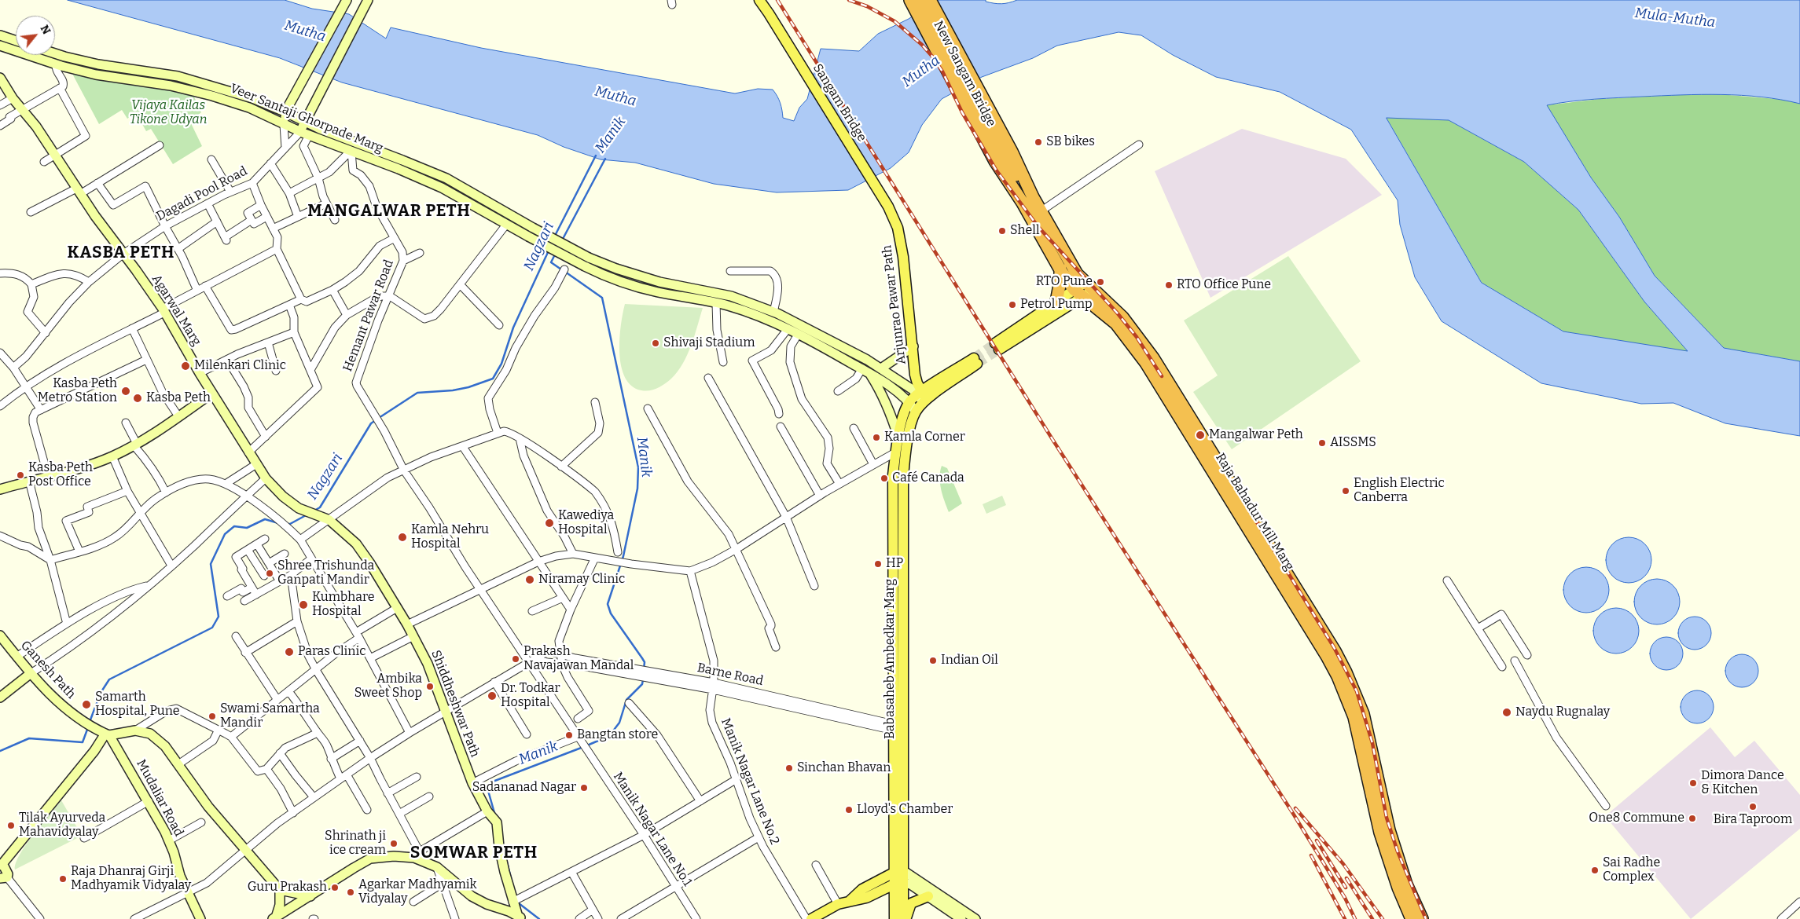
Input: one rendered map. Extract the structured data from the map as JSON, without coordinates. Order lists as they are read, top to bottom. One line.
{"streets":{"highway":["New Sangam Bridge","Raja Bahadur Mill Marg"],"main road":["Sangam Bridge","Veer Santaji Ghorpade Marg","Arjunrao Pawar Path","Agarwal Marg","Babasaheb Ambedkar Marg","Ganesh Path","Shiddheshwar Path","Mudaliar Road"],"street":["Dagadi Pool Road","Hemant Pawar Road","Barne Road","Manik Nagar Lane No.2","Manik Nagar Lane No.1"]},"crossings":[["New Sangam Bridge","Raja Bahadur Mill Marg"],["Sangam Bridge","Arjunrao Pawar Path"],["Veer Santaji Ghorpade Marg","Dagadi Pool Road"],["Veer Santaji Ghorpade Marg","Arjunrao Pawar Path"],["Veer Santaji Ghorpade Marg","Hemant Pawar Road"],["Veer Santaji Ghorpade Marg","Babasaheb Ambedkar Marg"],["Dagadi Pool Road","Agarwal Marg"],["Arjunrao Pawar Path","Babasaheb Ambedkar Marg"],["Agarwal Marg","Shiddheshwar Path"],["Hemant Pawar Road","Barne Road"],["Babasaheb Ambedkar Marg","Barne Road"],["Ganesh Path","Mudaliar Road"],["Barne Road","Shiddheshwar Path"],["Barne Road","Manik Nagar Lane No.2"],["Barne Road","Mudaliar Road"]],"districts":["MANGALWAR PETH","KASBA PETH","SOMWAR PETH"],"water":["Mula-Mutha","Mutha","Manik","Nagzari"],"parks":["Vijaya Kailas Tikone Udyan"],"places":["SB bikes","Shell","RTO Pune","RTO Office Pune","Petrol Pump","Shivaji Stadium","Milenkari Clinic","Kasba Peth Metro Station","Kasba Peth","Mangalwar Peth","Kamla Corner","AISSMS","Kasba Peth Post Office","Café Canada","English Electric Canberra","Kawediya Hospital","Kamla Nehru Hospital","HP","Shree Trishunda Ganpati Mandir","Niramay Clinic","Kumbhare Hospital","Paras Clinic","Prakash Navajawan Mandal","Indian Oil","Ambika Sweet Shop","Dr. Todkar Hospital","Samarth Hospital, Pune","Naydu Rugnalay","Swami Samartha Mandir","Bangtan store","Sinchan Bhavan","Dimora Dance & Kitchen","Sadananad Nagar","Bira Taproom","Lloyd's Chamber","One8 Commune","Tilak Ayurveda Mahavidyalay","Shrinath ji ice cream","Sai Radhe Complex","Raja Dhanraj Girji Madhyamik Vidyalay","Guru Prakash","Agarkar Madhyamik Vidyalay"],"north":"top right"}
